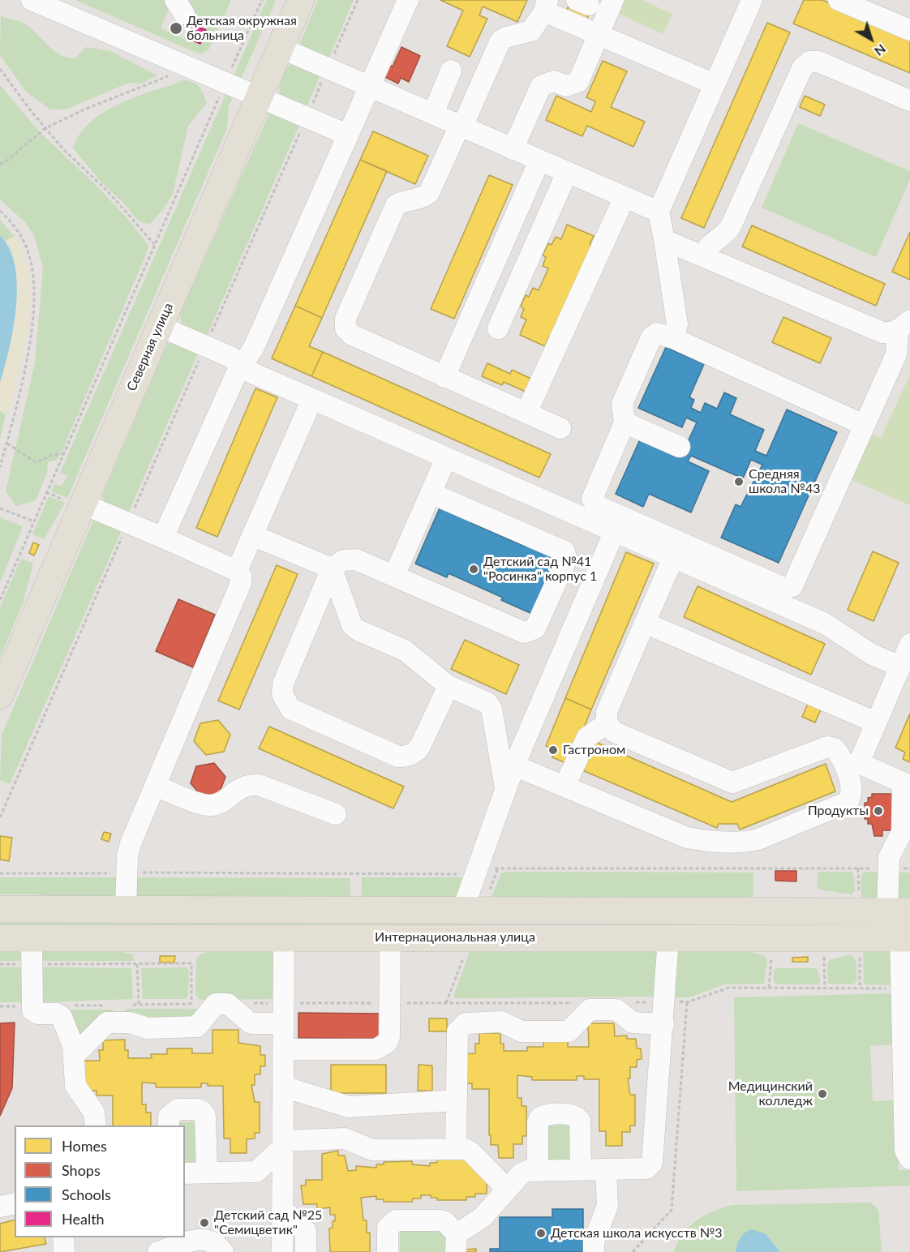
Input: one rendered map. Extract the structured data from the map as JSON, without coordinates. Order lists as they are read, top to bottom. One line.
{"streets":{"main road":["Северная улица","Интернациональная улица"]},"places":["Детская окружная больница","Средняя школа №43","Детский сад №41 \"Росинка\" корпус 1","Гастроном","Продукты","Медицинский колледж","Детский сад №25 \"Семицветик\"","Детская школа искусств №3"],"legend":["Homes","Shops","Schools","Health"],"north":"bottom right"}
